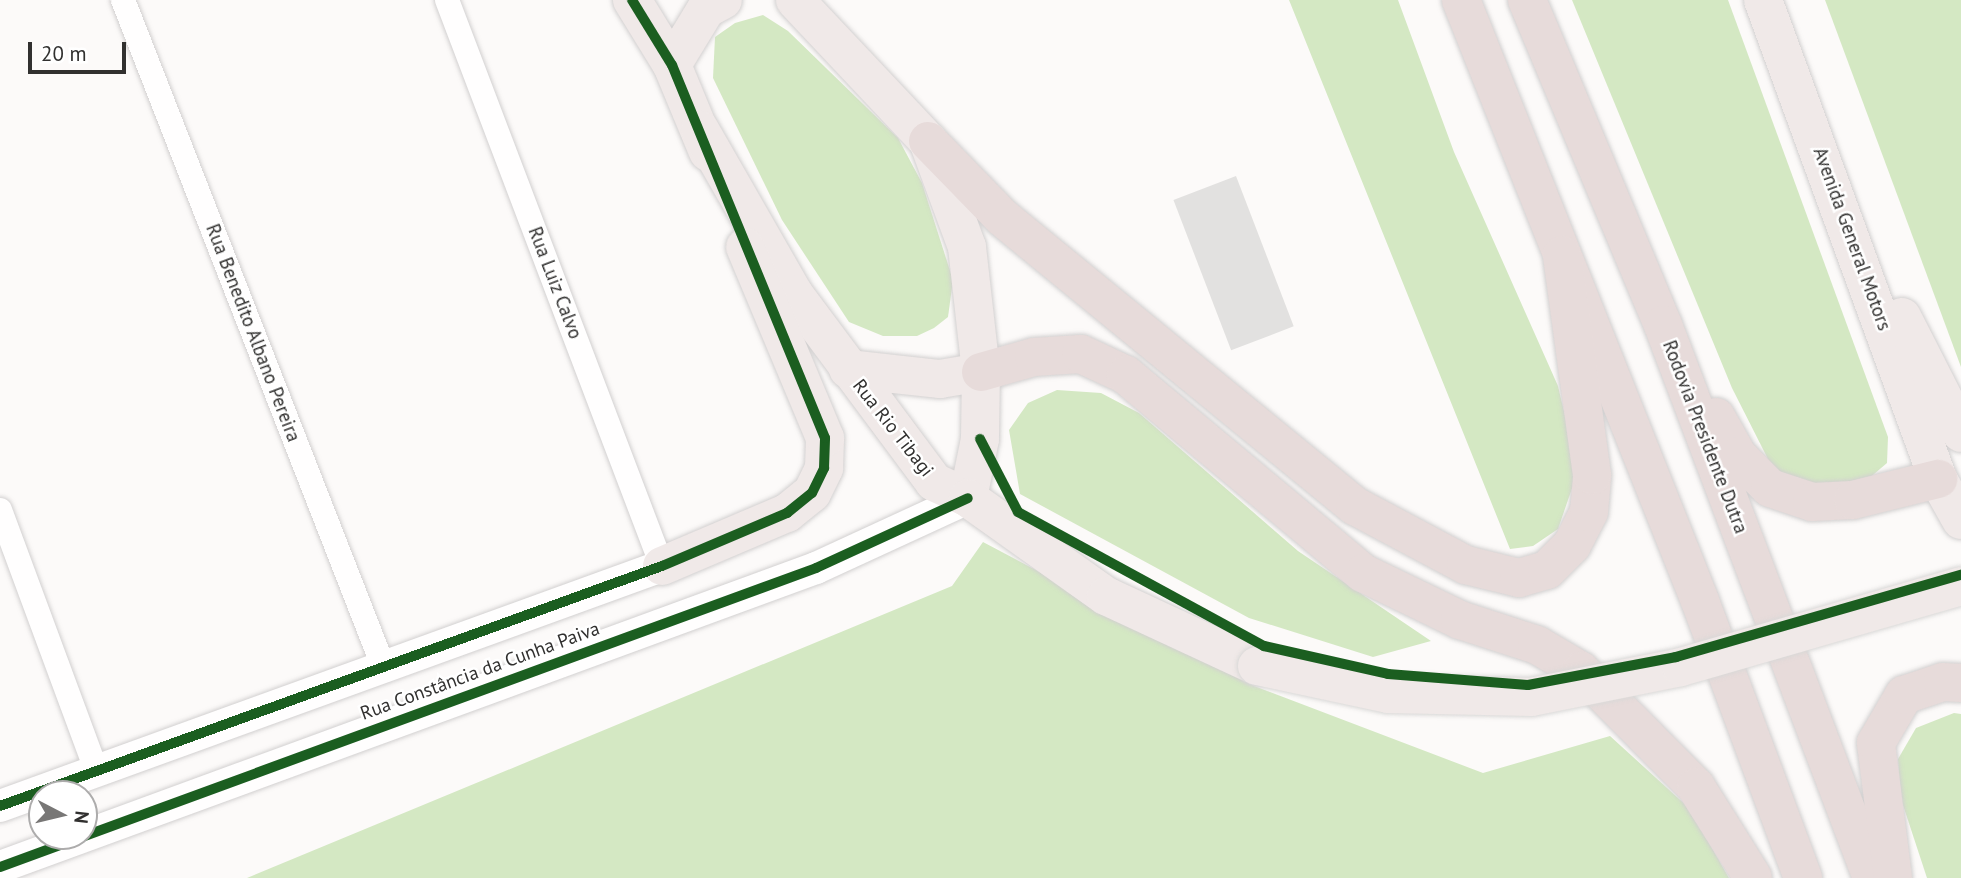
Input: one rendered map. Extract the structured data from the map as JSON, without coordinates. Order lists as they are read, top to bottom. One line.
{"streets":{"highway":["Rodovia Presidente Dutra"],"main road":["Avenida General Motors","Rua Rio Tibagi"],"street":["Rua Luiz Calvo","Rua Benedito Albano Pereira","Rua Constância da Cunha Paiva"]},"crossings":[["Rua Luiz Calvo","Rua Constância da Cunha Paiva"],["Rua Benedito Albano Pereira","Rua Constância da Cunha Paiva"],["Rua Rio Tibagi","Rua Constância da Cunha Paiva"]],"scale_bar":"20 m","north":"right"}
